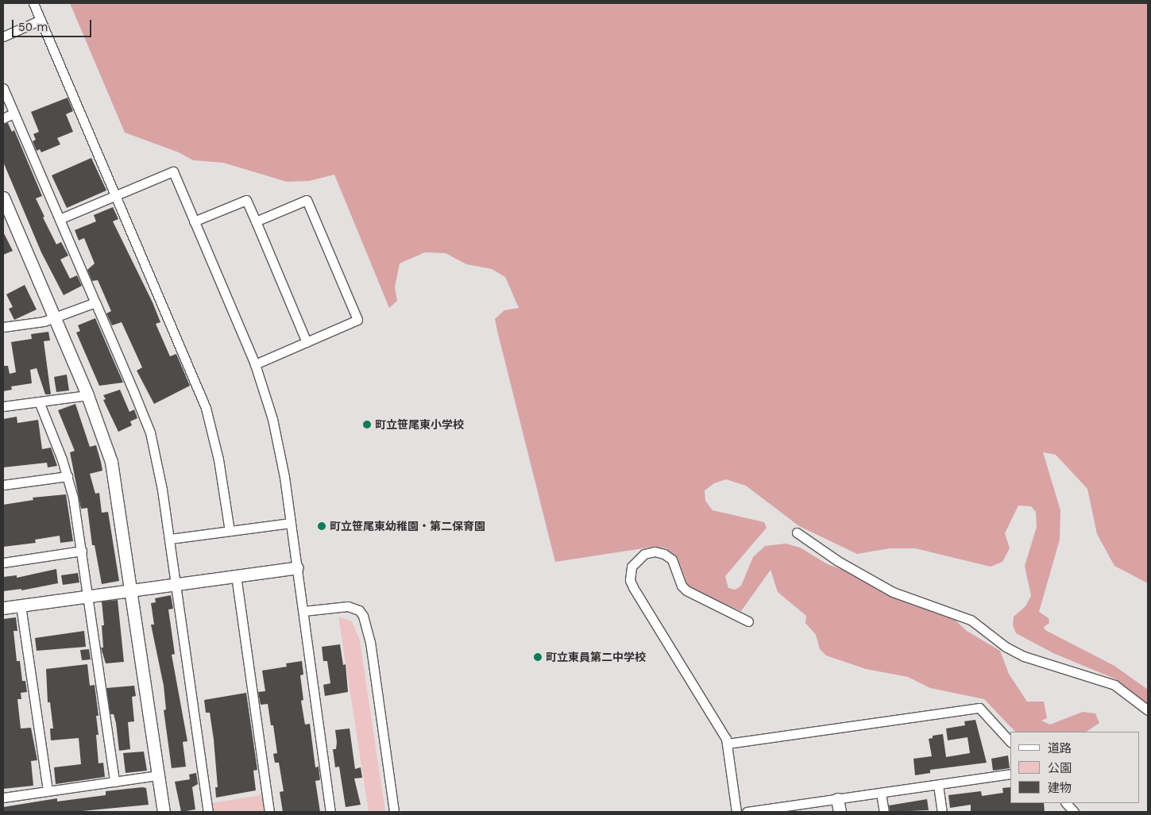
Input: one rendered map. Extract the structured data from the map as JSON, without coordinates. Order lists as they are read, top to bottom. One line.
{"places":["町立笹尾東小学校","町立笹尾東幼稚園・第二保育園","町立東員第二中学校"],"legend":["道路","公園","建物"],"scale_bar":"50 m"}
